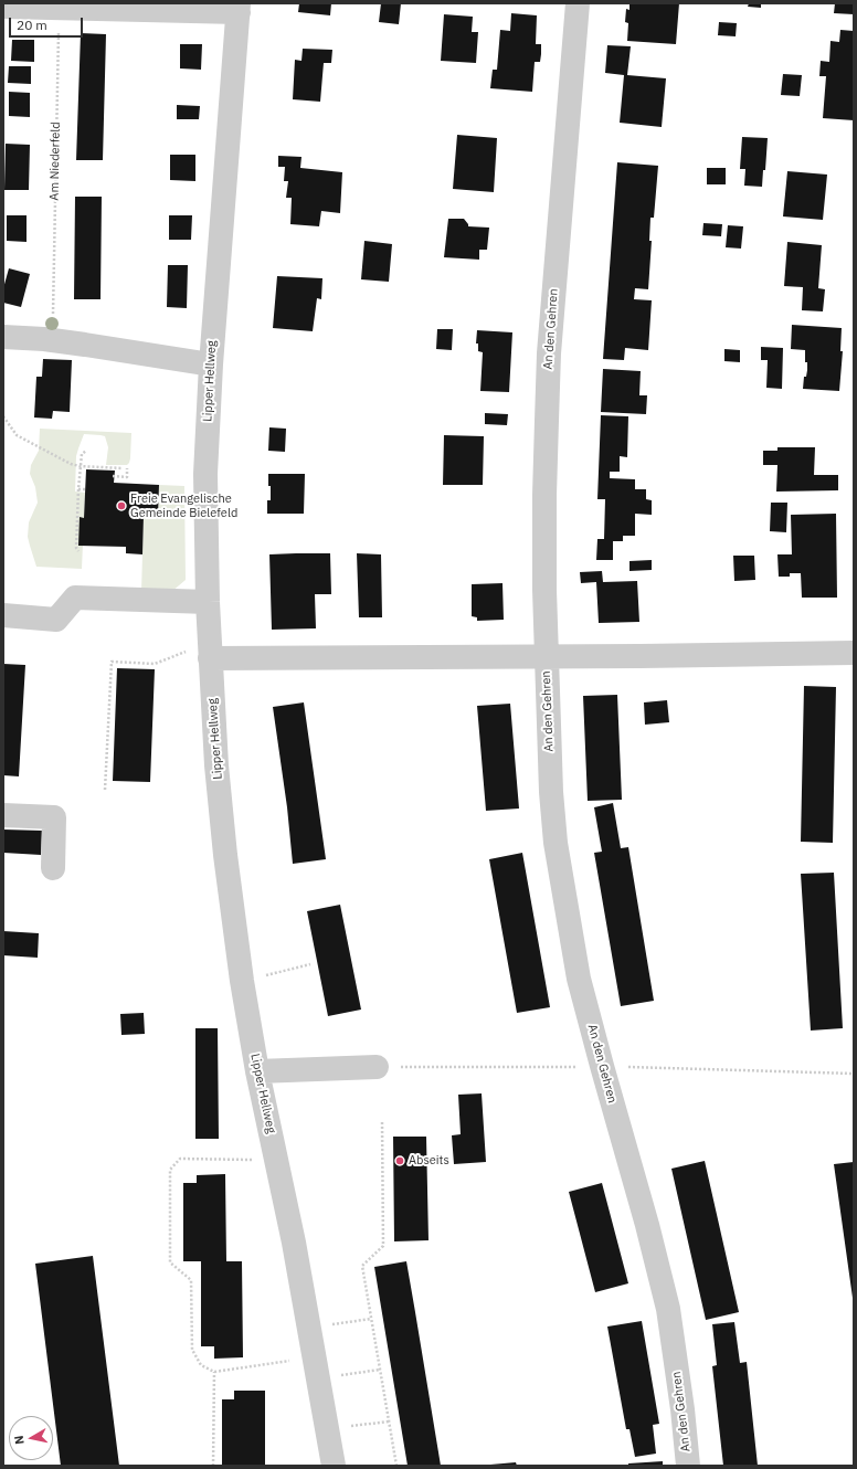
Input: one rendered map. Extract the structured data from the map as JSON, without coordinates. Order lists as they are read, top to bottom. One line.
{"streets":{"street":["An den Gehren","Lipper Hellweg"],"path":["Am Niederfeld"]},"crossings":[["An den Gehren","Lipper Hellweg"]],"places":["Freie Evangelische Gemeinde Bielefeld","Abseits"],"scale_bar":"20 m","north":"left"}
